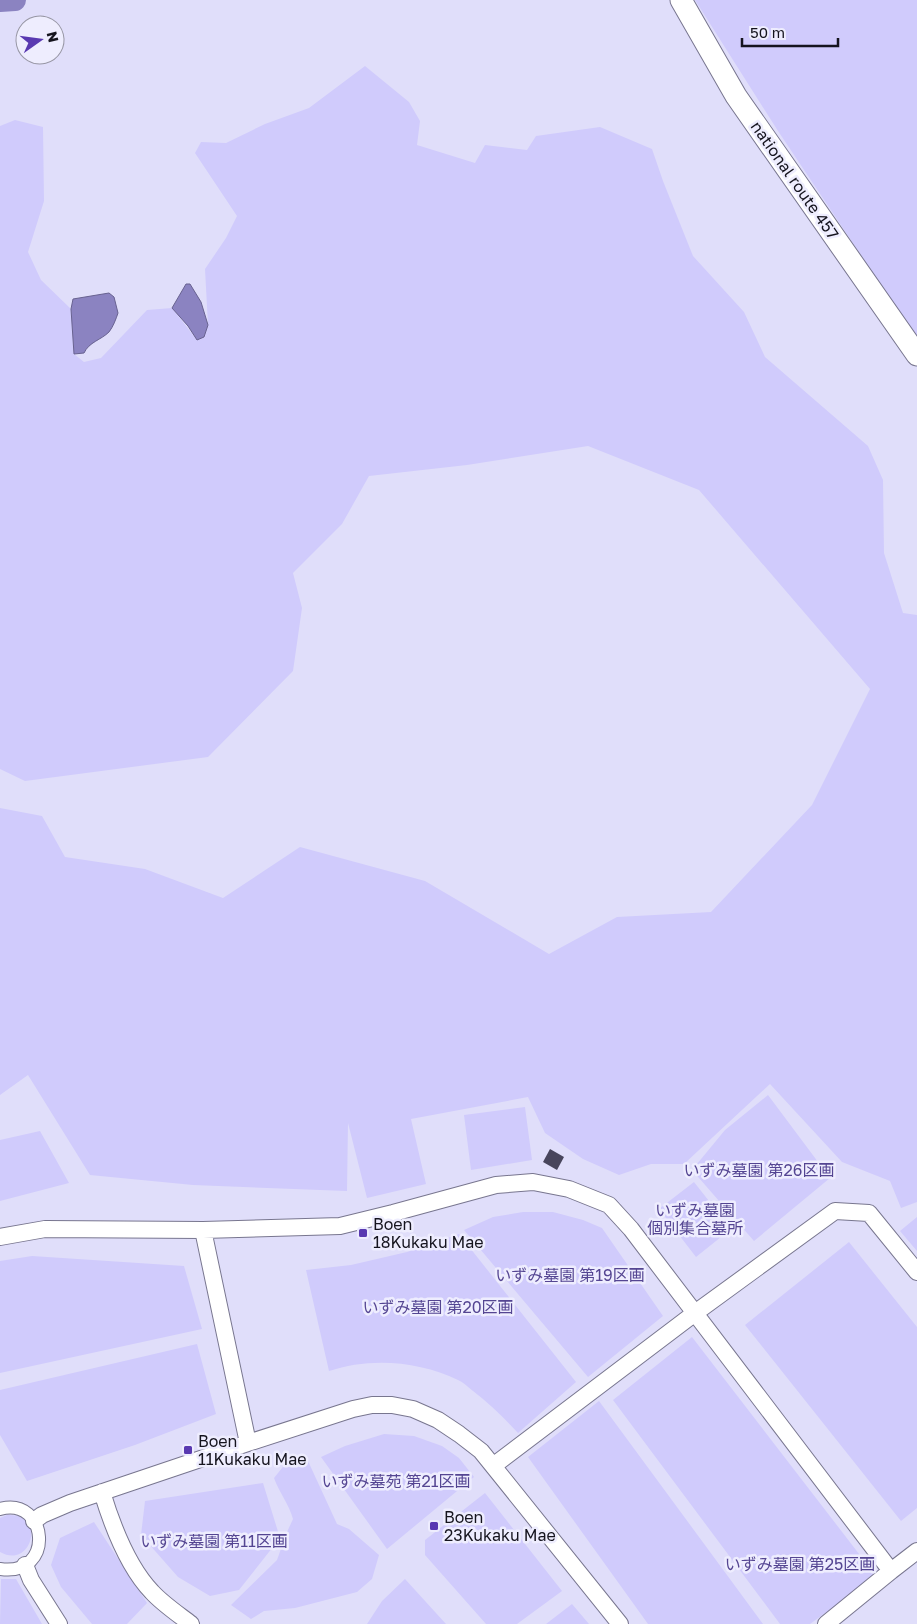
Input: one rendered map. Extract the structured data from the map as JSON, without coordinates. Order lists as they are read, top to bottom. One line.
{"streets":{"highway":["national route 457"]},"parks":["いずみ墓園 第26区画","いずみ墓園 個別集合墓所","いずみ墓園 第19区画","いずみ墓園 第20区画","いずみ墓苑 第21区画","いずみ墓園 第11区画","いずみ墓園 第25区画"],"places":{"transit":["Boen 18Kukaku Mae","Boen 11Kukaku Mae","Boen 23Kukaku Mae"]},"scale_bar":"50 m","north":"right"}
